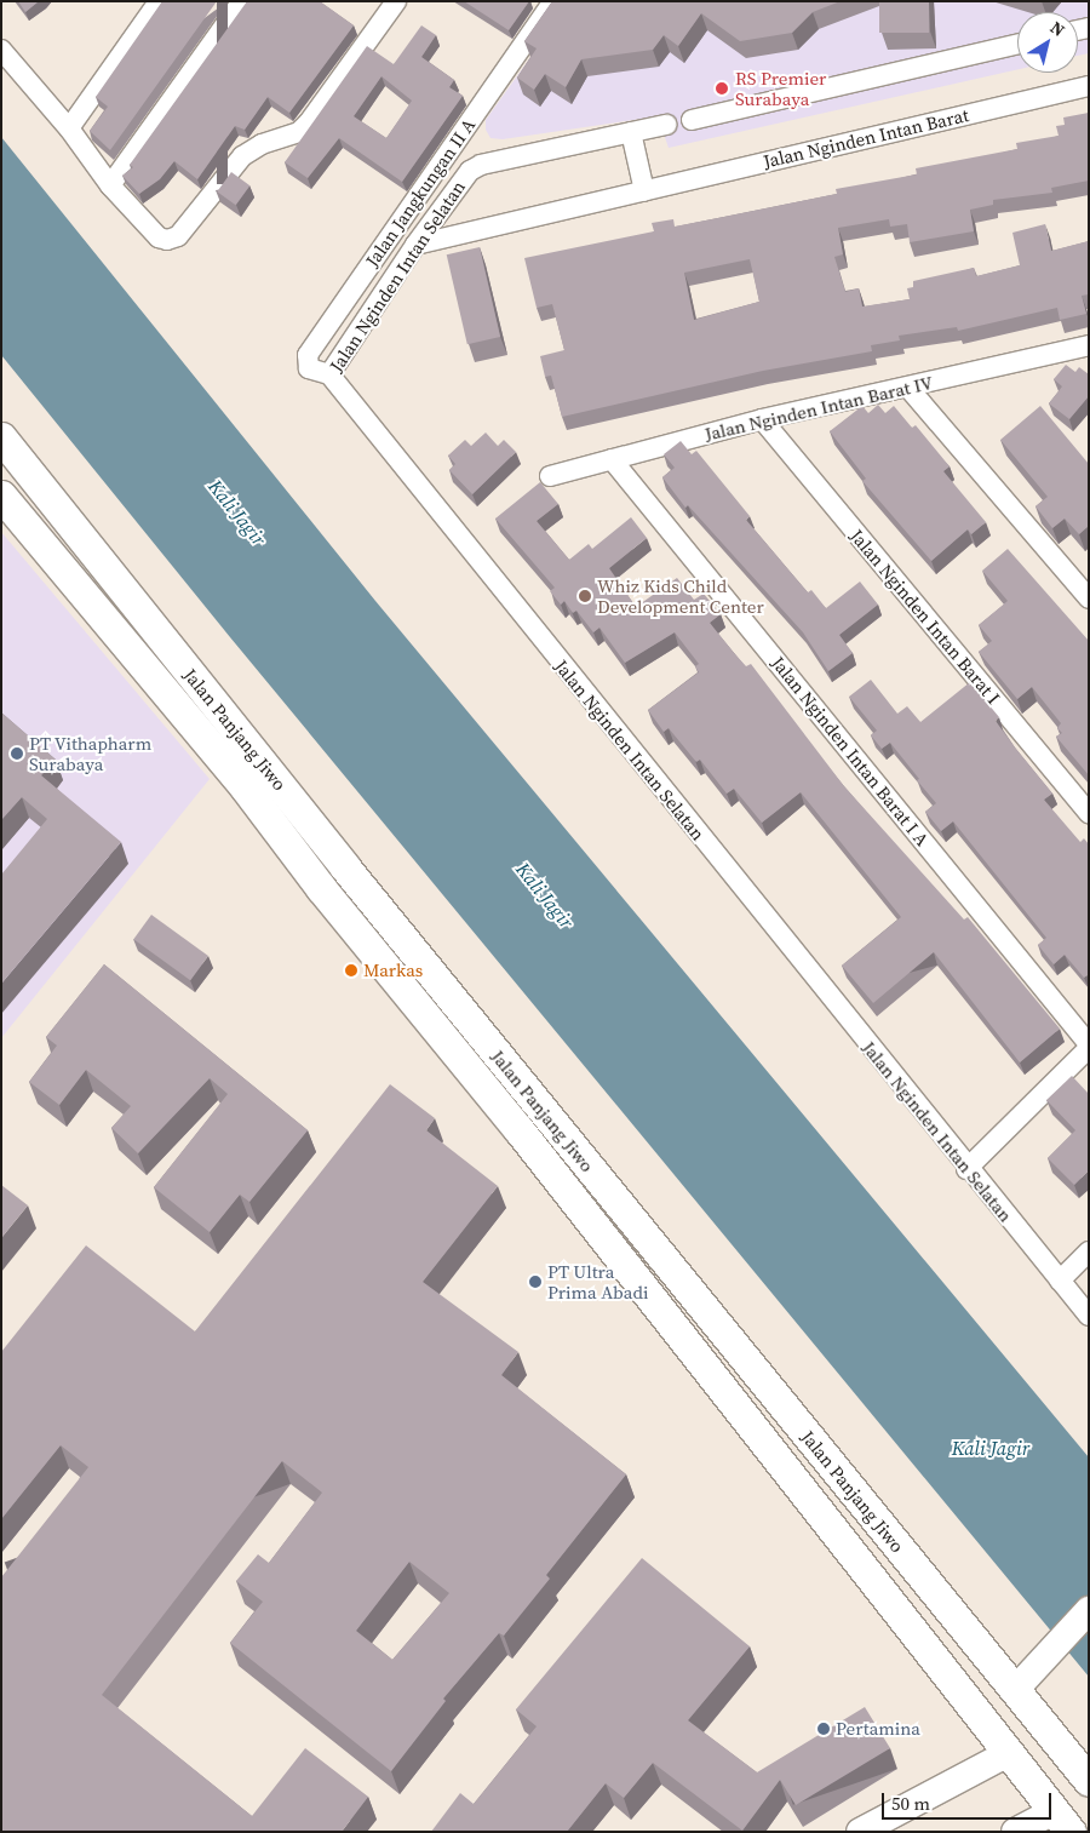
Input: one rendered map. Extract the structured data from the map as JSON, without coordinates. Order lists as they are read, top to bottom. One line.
{"streets":{"main road":["Jalan Panjang Jiwo"],"street":["Jalan Nginden Intan Barat","Jalan Jangkungan II A","Jalan Nginden Intan Selatan","Jalan Nginden Intan Barat IV","Jalan Nginden Intan Barat I","Jalan Nginden Intan Barat I A"]},"crossings":[["Jalan Nginden Intan Barat","Jalan Nginden Intan Selatan"],["Jalan Jangkungan II A","Jalan Nginden Intan Selatan"],["Jalan Nginden Intan Barat IV","Jalan Nginden Intan Barat I"],["Jalan Nginden Intan Barat IV","Jalan Nginden Intan Barat I A"]],"water":["Kali Jagir"],"places":["RS Premier Surabaya","Whiz Kids Child Development Center","PT Vithapharm Surabaya","Markas","PT Ultra Prima Abadi","Pertamina"],"scale_bar":"50 m","north":"top right"}
